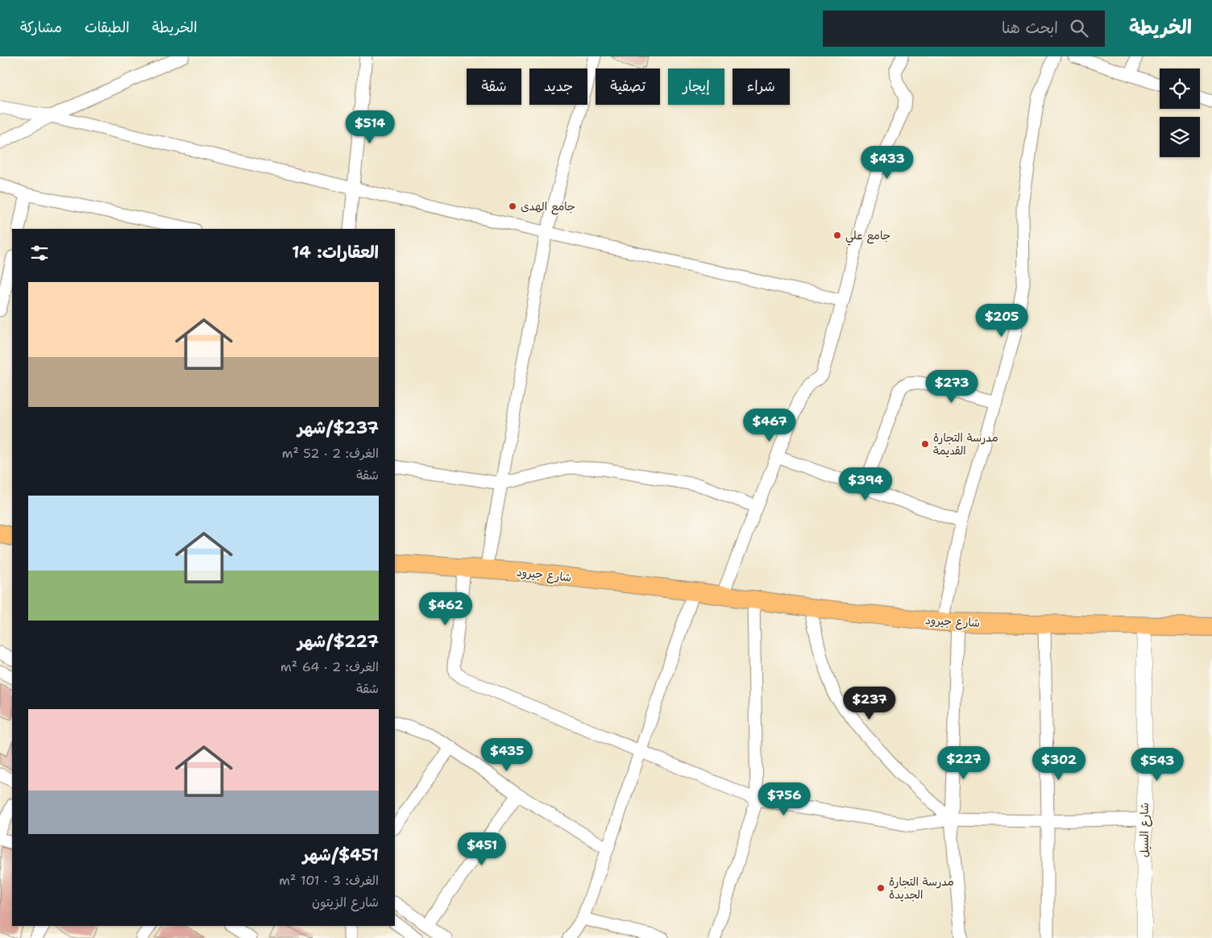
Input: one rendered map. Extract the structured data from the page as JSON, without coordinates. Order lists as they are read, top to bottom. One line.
{"streets":{"main road":["شارع جيرود"],"street":["شارع السيل"]},"crossings":[["شارع جيرود","شارع السيل"]],"places":["جامع الهدى","جامع علي","مدرسة التجارة القديمة","مدرسة التجارة الجديدة"],"page":{"header":"الخريطة","search":"ابحث هنا","nav":["الخريطة","الطبقات","مشاركة"],"chip":["شراء","إيجار","تصفية","جديد","شقة"],"price":["$514","$433","$205","$273","$467","$394","$462","$237","$435","$227","$302","$543","$756","$451"],"heading":"العقارات: 14","list":[{"name":"$237/شهر","note":"الغرف: 2 · 52 m² · شقة"},{"name":"$227/شهر","note":"الغرف: 2 · 64 m² · شقة"},{"name":"$451/شهر","note":"الغرف: 3 · 101 m² · شارع الزيتون"}]}}
